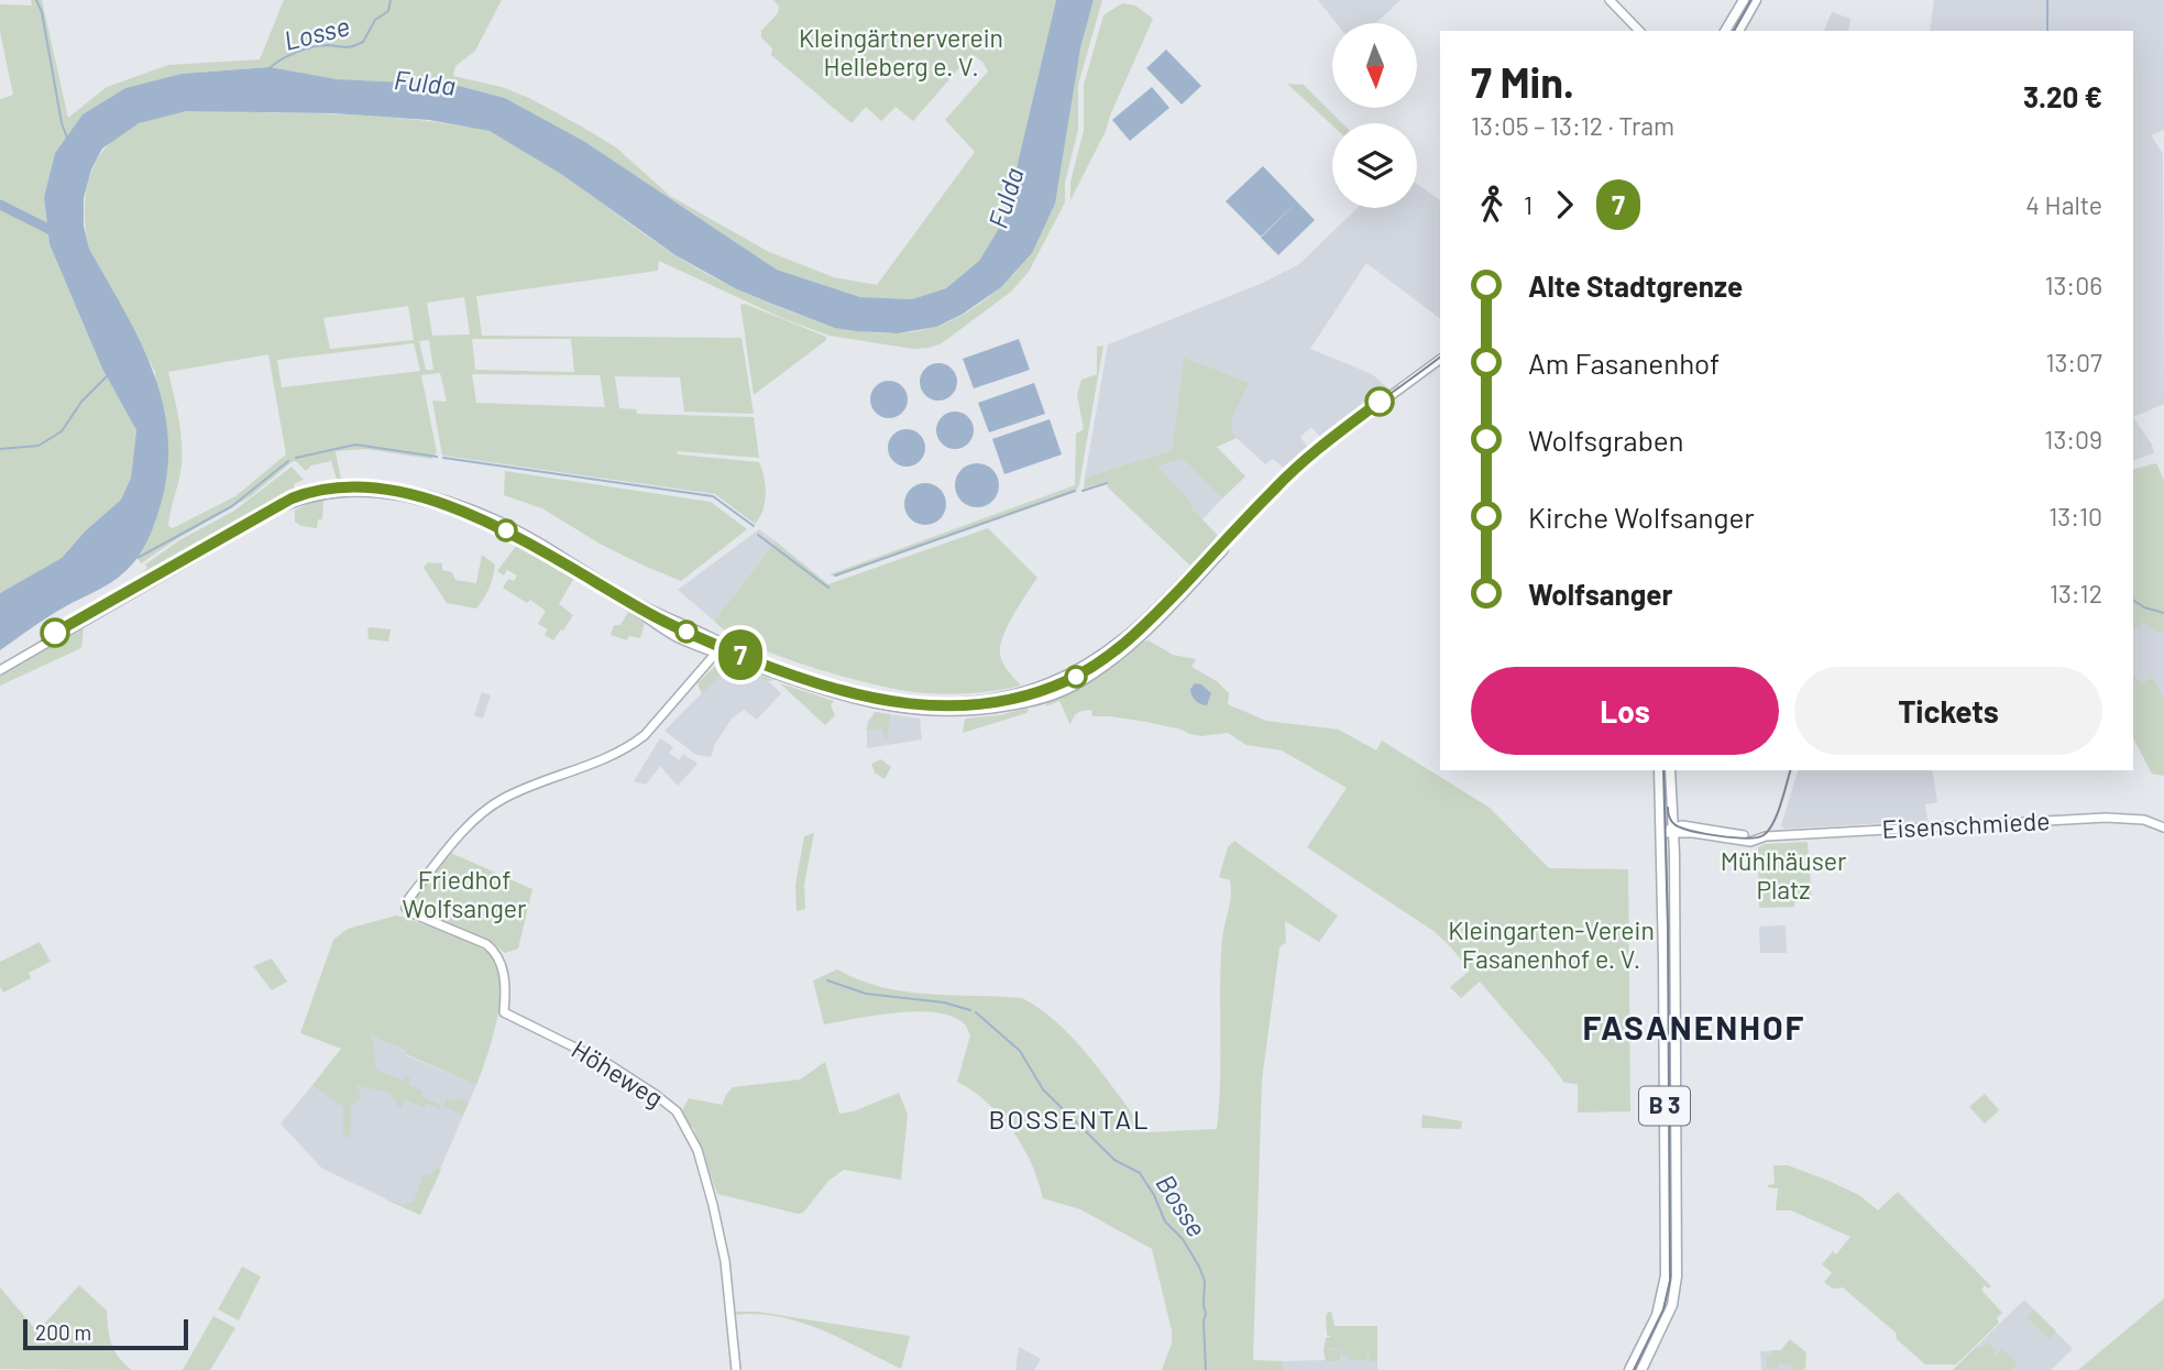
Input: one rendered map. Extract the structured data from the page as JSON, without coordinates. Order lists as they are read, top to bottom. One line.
{"streets":{"main road":["Eisenschmiede","Höheweg","B 3"]},"crossings":[["Eisenschmiede","B 3"]],"districts":["FASANENHOF","BOSSENTAL"],"water":["Losse","Fulda","Bosse"],"parks":["Kleingärtnerverein Helleberg e. V.","Mühlhäuser Platz","Friedhof Wolfsanger","Kleingarten-Verein Fasanenhof e. V."],"lines":["tram line 7"],"scale_bar":"200 m","north":"bottom","page":{"on_map":"7","heading":["7 Min.","13:05 – 13:12 · Tram","3.20 €"],"legs":["1","7","4 Halte"],"list":[{"name":"Alte Stadtgrenze","value":"13:06"},{"name":"Am Fasanenhof","value":"13:07"},{"name":"Wolfsgraben","value":"13:09"},{"name":"Kirche Wolfsanger","value":"13:10"},{"name":"Wolfsanger","value":"13:12"}],"buttons":["Los","Tickets"],"scale":"200 m"}}
